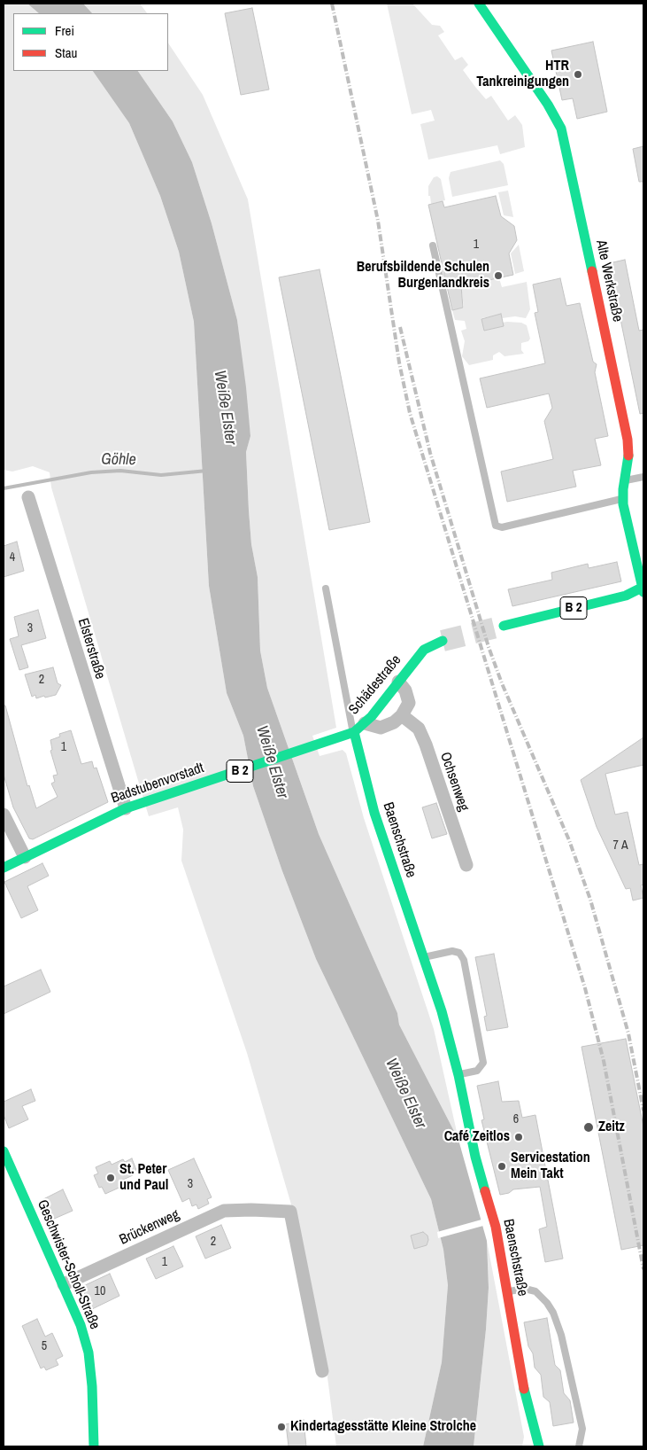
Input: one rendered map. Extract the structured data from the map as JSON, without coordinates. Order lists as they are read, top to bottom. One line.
{"streets":{"street":["Alte Werkstraße","B 2","Elsterstraße","Schädestraße","Ochsenweg","Badstubenvorstadt","Baenschstraße","Brückenweg","Geschwister-Scholl-Straße"]},"crossings":[["Alte Werkstraße","B 2"],["Elsterstraße","Badstubenvorstadt"],["Schädestraße","Badstubenvorstadt"],["Schädestraße","Baenschstraße"],["Brückenweg","Geschwister-Scholl-Straße"]],"water":["Weiße Elster","Göhle"],"places":["HTR Tankreinigungen","Berufsbildende Schulen Burgenlandkreis","Zeitz","Café Zeitlos","Servicestation Mein Takt","St. Peter und Paul","Kindertagesstätte Kleine Strolche"],"house_numbers":["1","4","3","2","1","7 A","6","3","2","1","10","5"],"legend":["Frei","Stau"]}
